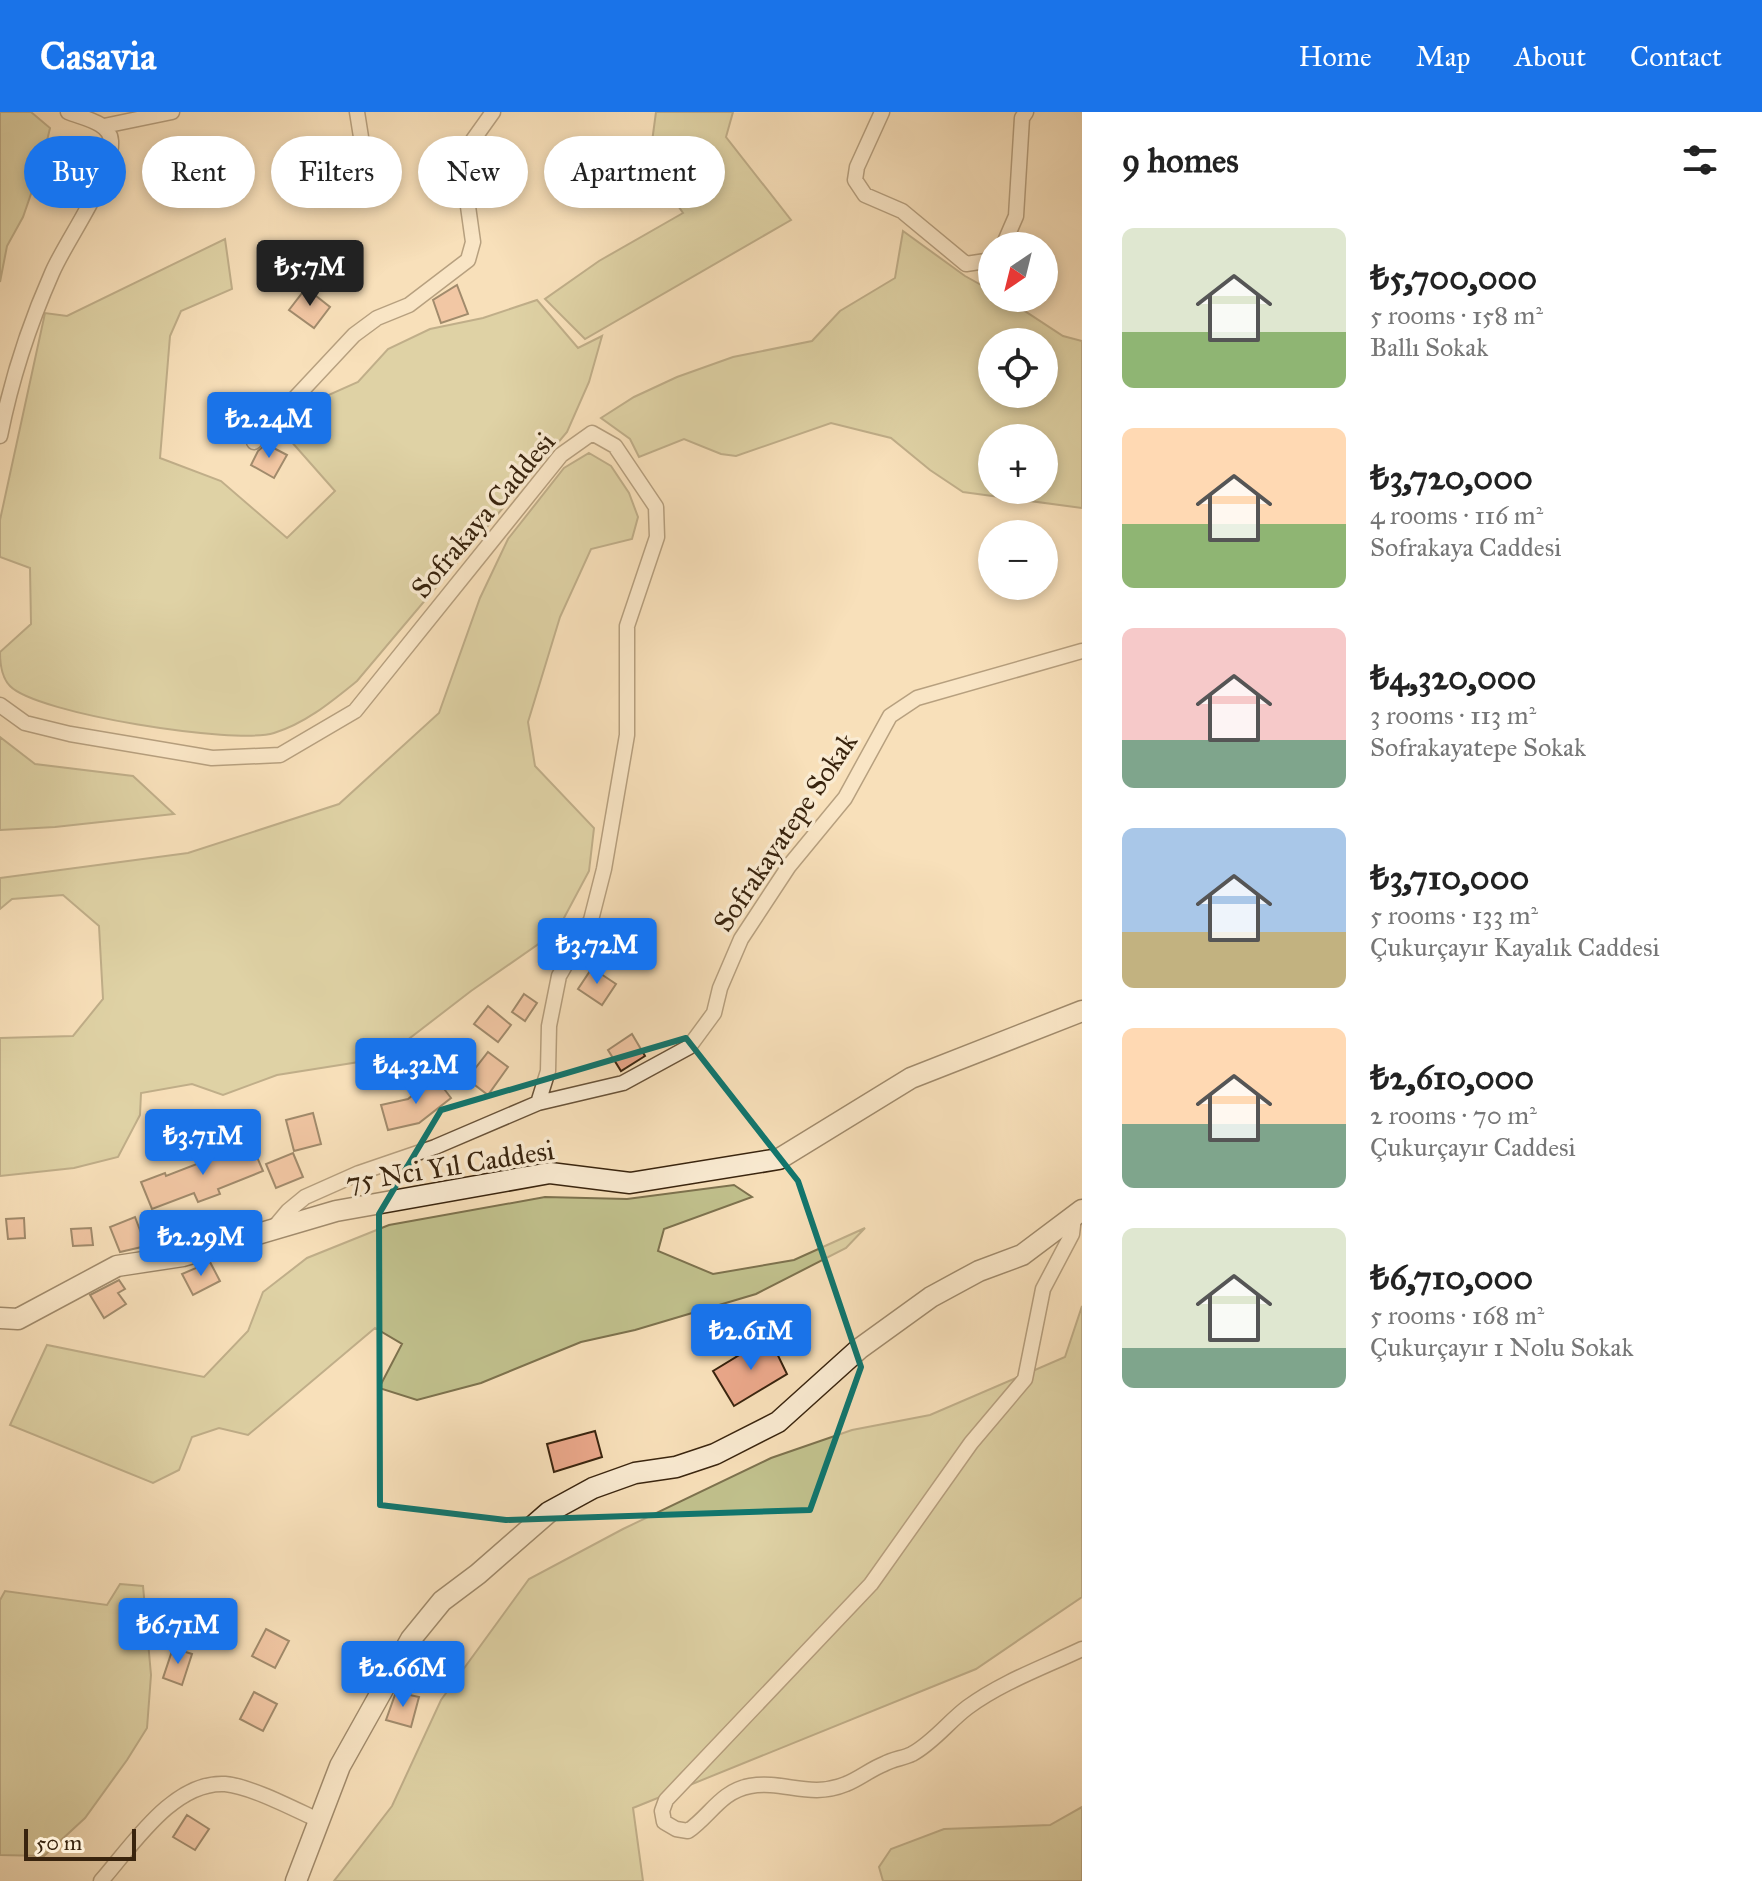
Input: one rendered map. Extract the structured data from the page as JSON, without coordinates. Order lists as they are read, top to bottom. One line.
{"streets":{"street":["Sofrakaya Caddesi","Sofrakayatepe Sokak","75 Nci Yıl Caddesi"]},"crossings":[["Sofrakaya Caddesi","Sofrakayatepe Sokak"],["Sofrakayatepe Sokak","75 Nci Yıl Caddesi"]],"scale_bar":"50 m","north":"bottom left","page":{"header":"Casavia","nav":["Home","Map","About","Contact"],"heading":"9 homes","chip":["Buy","Rent","Filters","New","Apartment"],"list":[{"name":"₺5,700,000","note":"5 rooms · 158 m² · Ballı Sokak"},{"name":"₺3,720,000","note":"4 rooms · 116 m² · Sofrakaya Caddesi"},{"name":"₺4,320,000","note":"3 rooms · 113 m² · Sofrakayatepe Sokak"},{"name":"₺3,710,000","note":"5 rooms · 133 m² · Çukurçayır Kayalık Caddesi"},{"name":"₺2,610,000","note":"2 rooms · 70 m² · Çukurçayır Caddesi"},{"name":"₺6,710,000","note":"5 rooms · 168 m² · Çukurçayır 1 Nolu Sokak"}],"map_buttons":["+","−"],"price":["₺5.7M","₺2.24M","₺3.72M","₺4.32M","₺3.71M","₺2.29M","₺2.61M","₺6.71M","₺2.66M"],"scale":"50 m"}}
